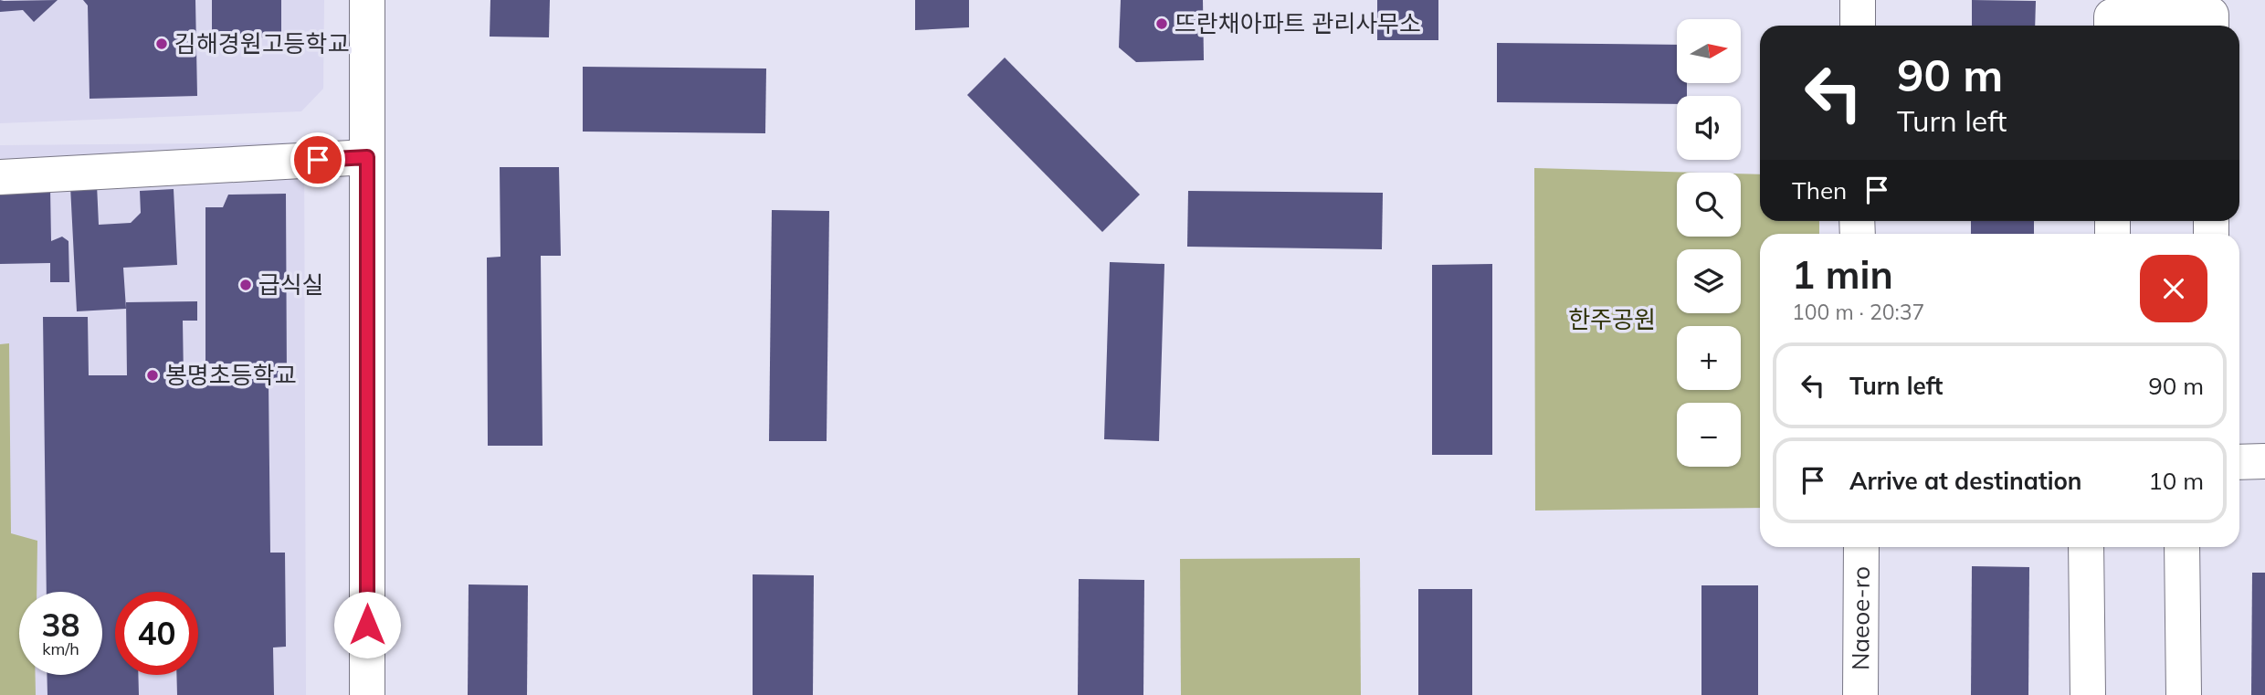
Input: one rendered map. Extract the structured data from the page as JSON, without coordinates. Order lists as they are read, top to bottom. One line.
{"streets":{"street":["Naeoe-ro"]},"parks":["한주공원"],"places":["뜨란채아파트 관리사무소","김해경원고등학교","급식실","봉명초등학교"],"north":"right","page":{"map_buttons":["+","−"],"turn":["90 m","Turn left"],"then":"Then","heading":["1 min","100 m · 20:37"],"list":[{"name":"Turn left","value":"90 m"},{"name":"Arrive at destination","value":"10 m"}],"speed":"38 km/h","limit":"40"}}
